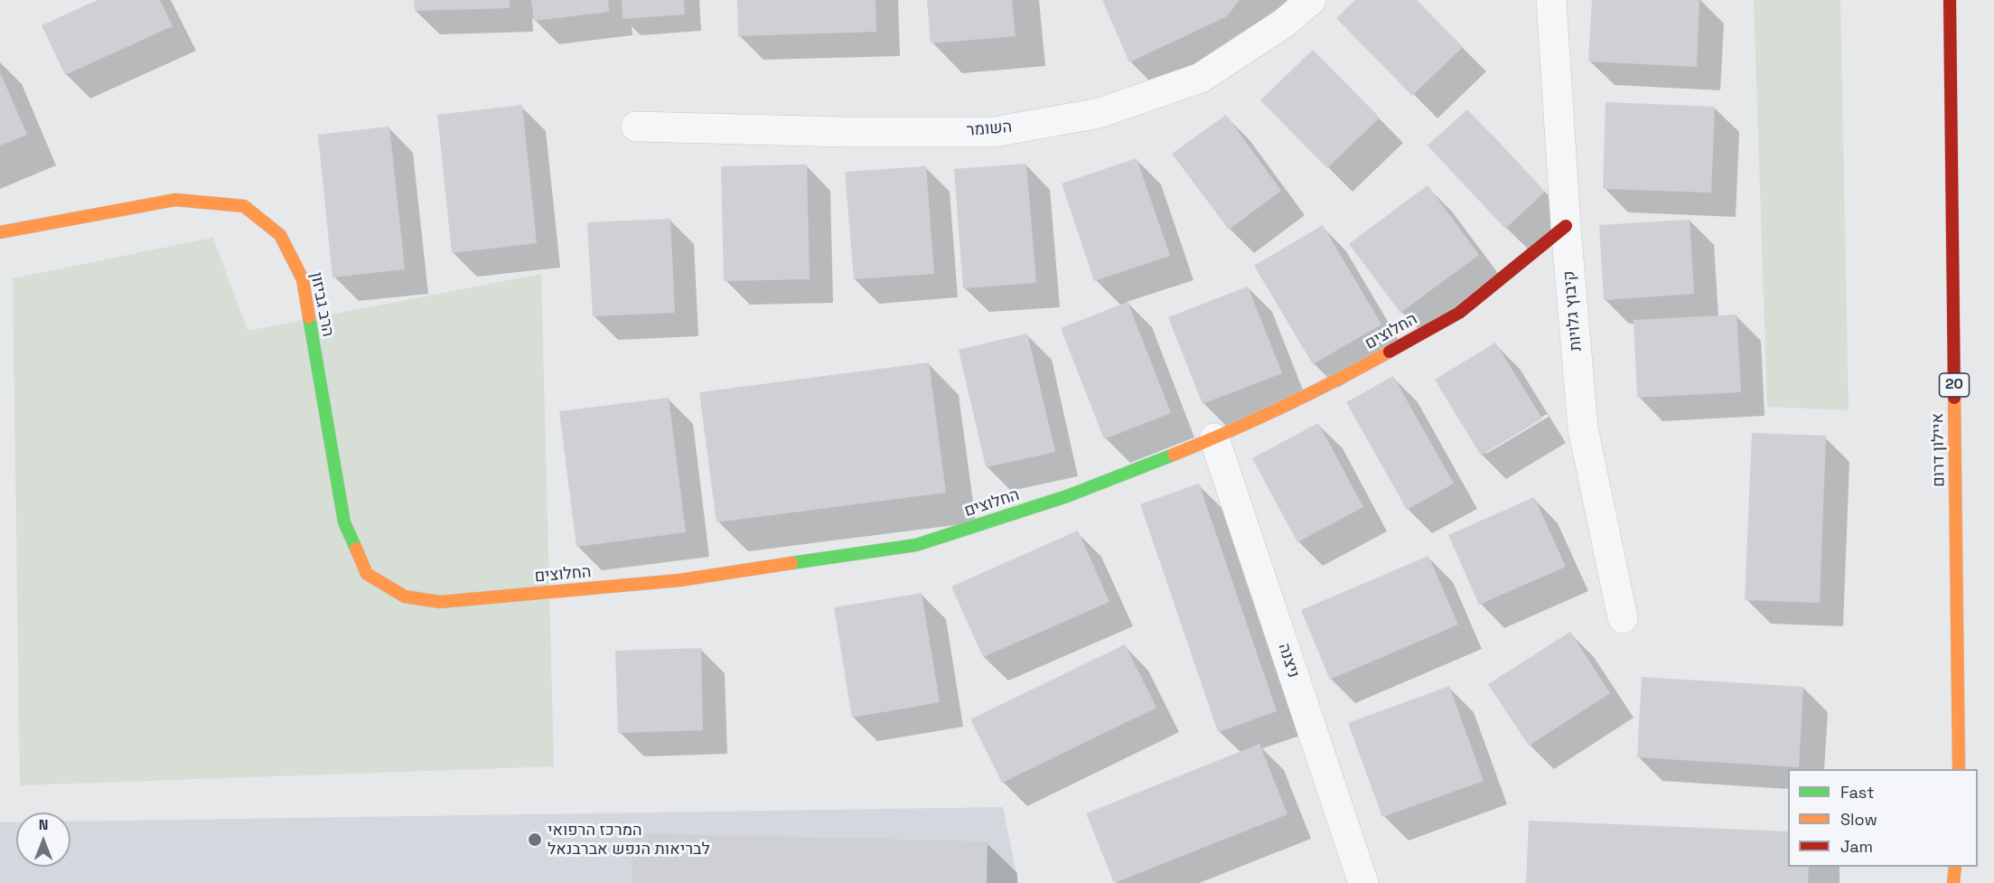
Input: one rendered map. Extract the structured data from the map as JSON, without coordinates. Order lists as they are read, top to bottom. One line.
{"streets":{"main road":["הרב גביזון","החלוצים","20","איילון דרום"],"street":["השומר","קיבוץ גלויות","ניצנה"]},"crossings":[["הרב גביזון","החלוצים"],["קיבוץ גלויות","החלוצים"],["החלוצים","ניצנה"]],"places":["המרכז הרפואי לבריאות הנפש אברבנאל"],"legend":["Fast","Slow","Jam"],"north":"top"}
